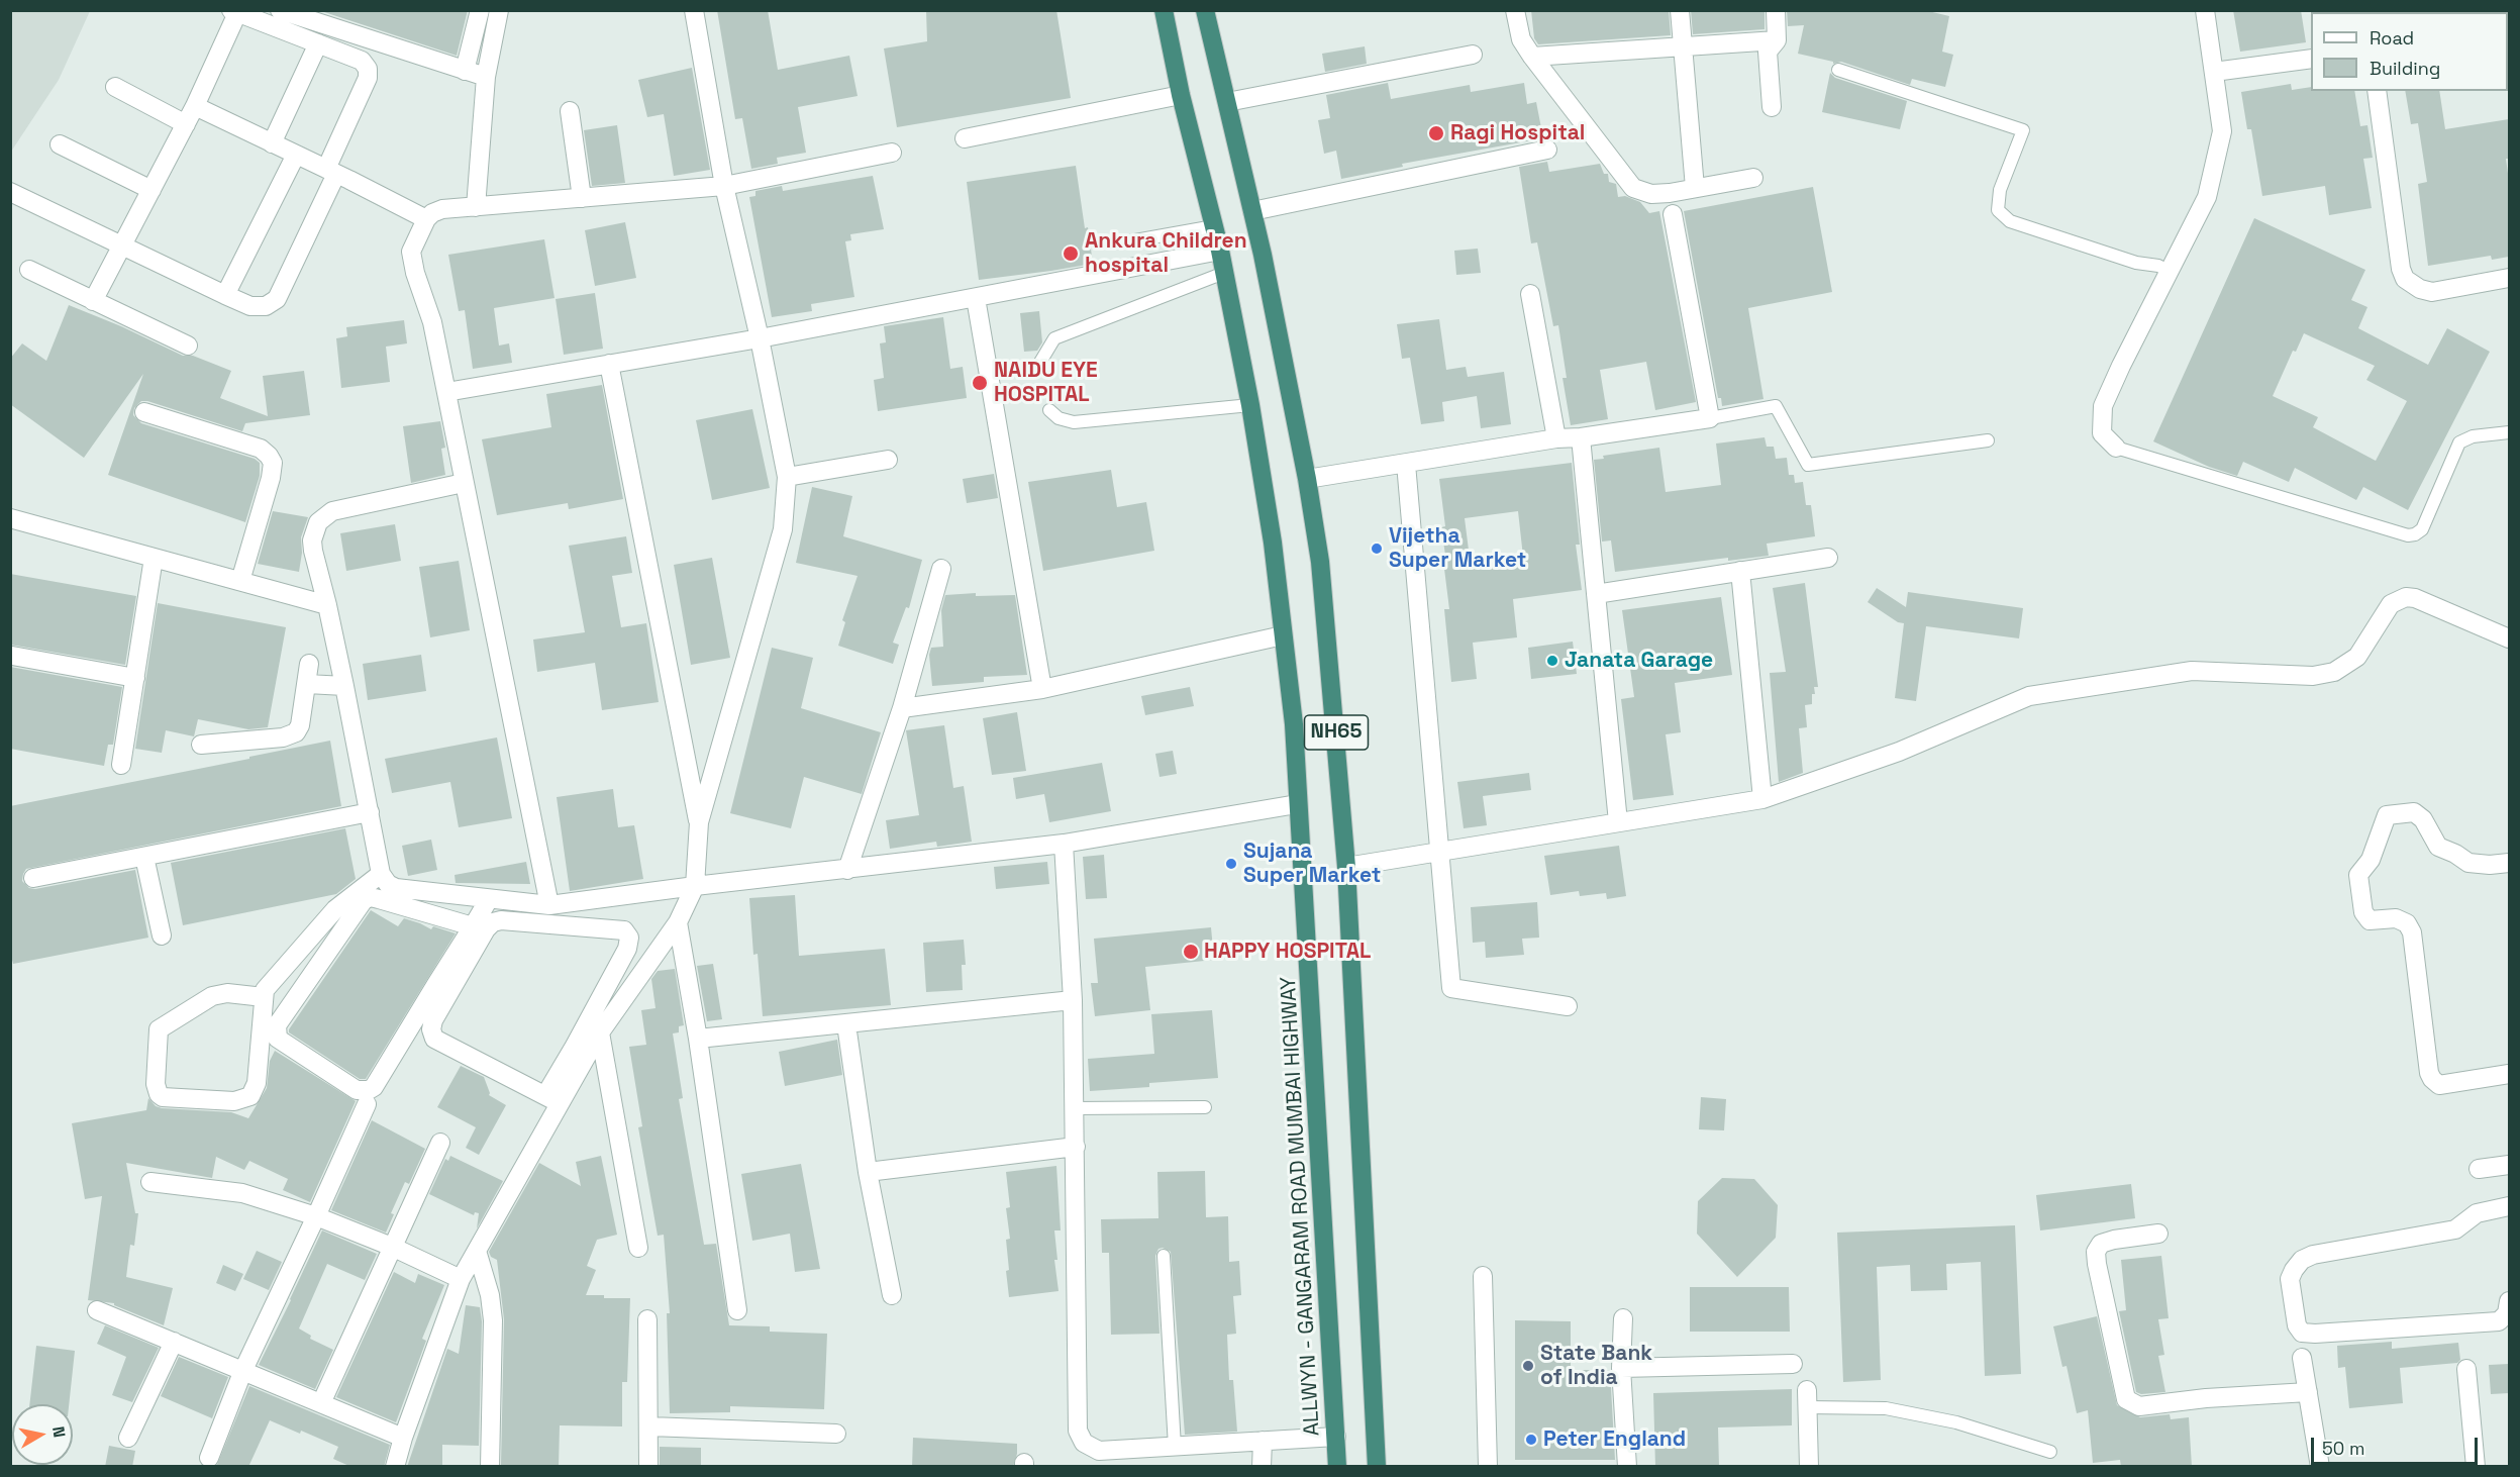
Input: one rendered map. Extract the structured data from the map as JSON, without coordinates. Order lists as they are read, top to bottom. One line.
{"streets":{"highway":["NH65","ALLWYN - GANGARAM ROAD MUMBAI HIGHWAY"]},"places":["Ragi Hospital","Ankura Children hospital","NAIDU EYE HOSPITAL","Vijetha Super Market","Janata Garage","Sujana Super Market","HAPPY HOSPITAL","State Bank of India","Peter England"],"legend":["Road","Building"],"scale_bar":"50 m","north":"right"}
